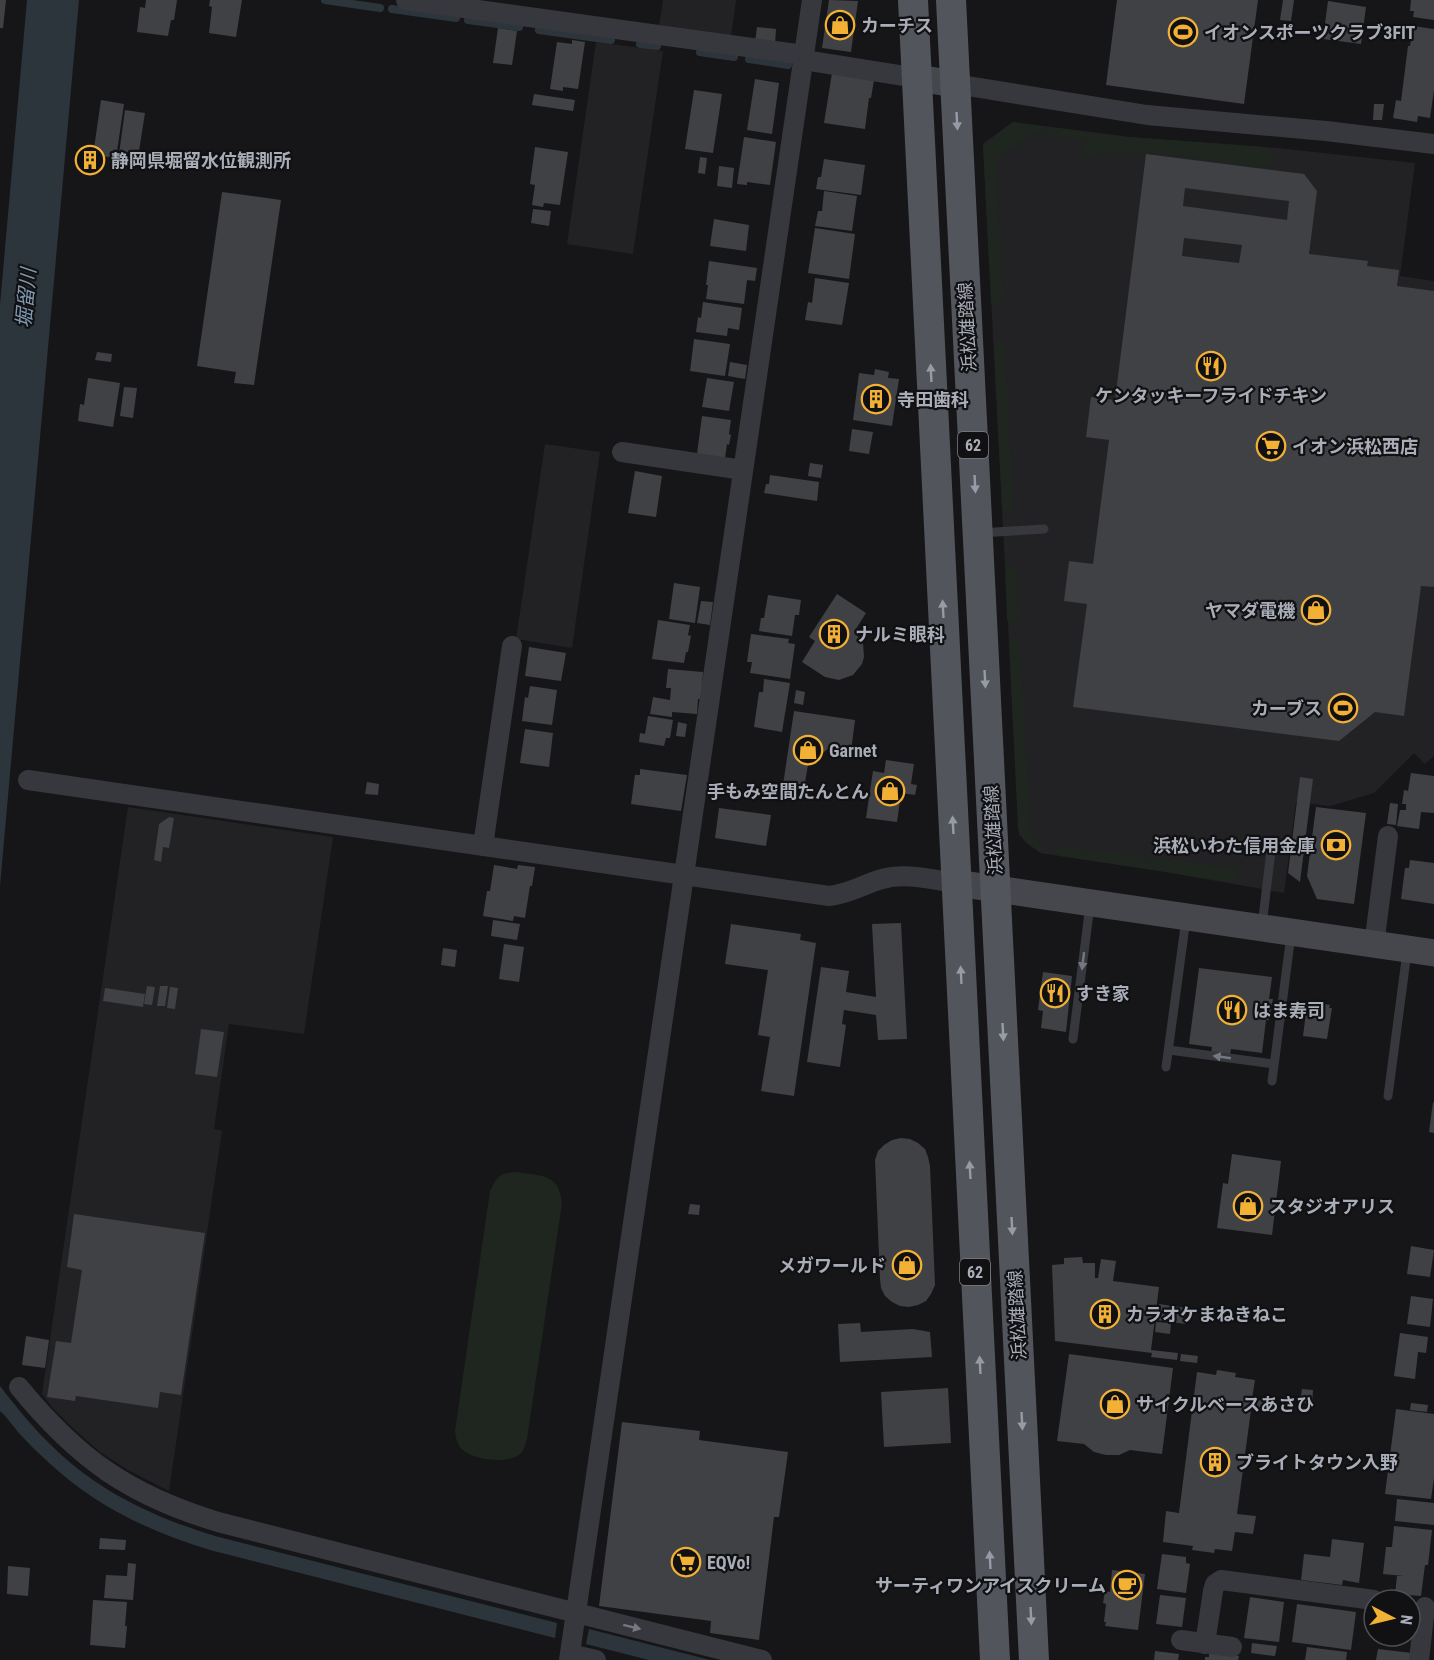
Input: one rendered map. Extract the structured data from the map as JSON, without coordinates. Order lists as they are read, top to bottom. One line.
{"streets":{"main road":["浜松雄踏線","62"]},"water":["堀留川"],"places":{"shop":["カーチス","ヤマダ電機","Garnet","手もみ空間たんとん","スタジオアリス","メガワールド","サイクルベースあさひ"],"sports":["イオンスポーツクラブ3FIT","カーブス"],"building":["静岡県堀留水位観測所","寺田歯科","ナルミ眼科","カラオケまねきねこ","ブライトタウン入野"],"restaurant":["ケンタッキーフライドチキン","すき家","はま寿司"],"supermarket":["イオン浜松西店","EQVo!"],"bank":["浜松いわた信用金庫"],"cafe":["サーティワンアイスクリーム"]},"north":"right"}
